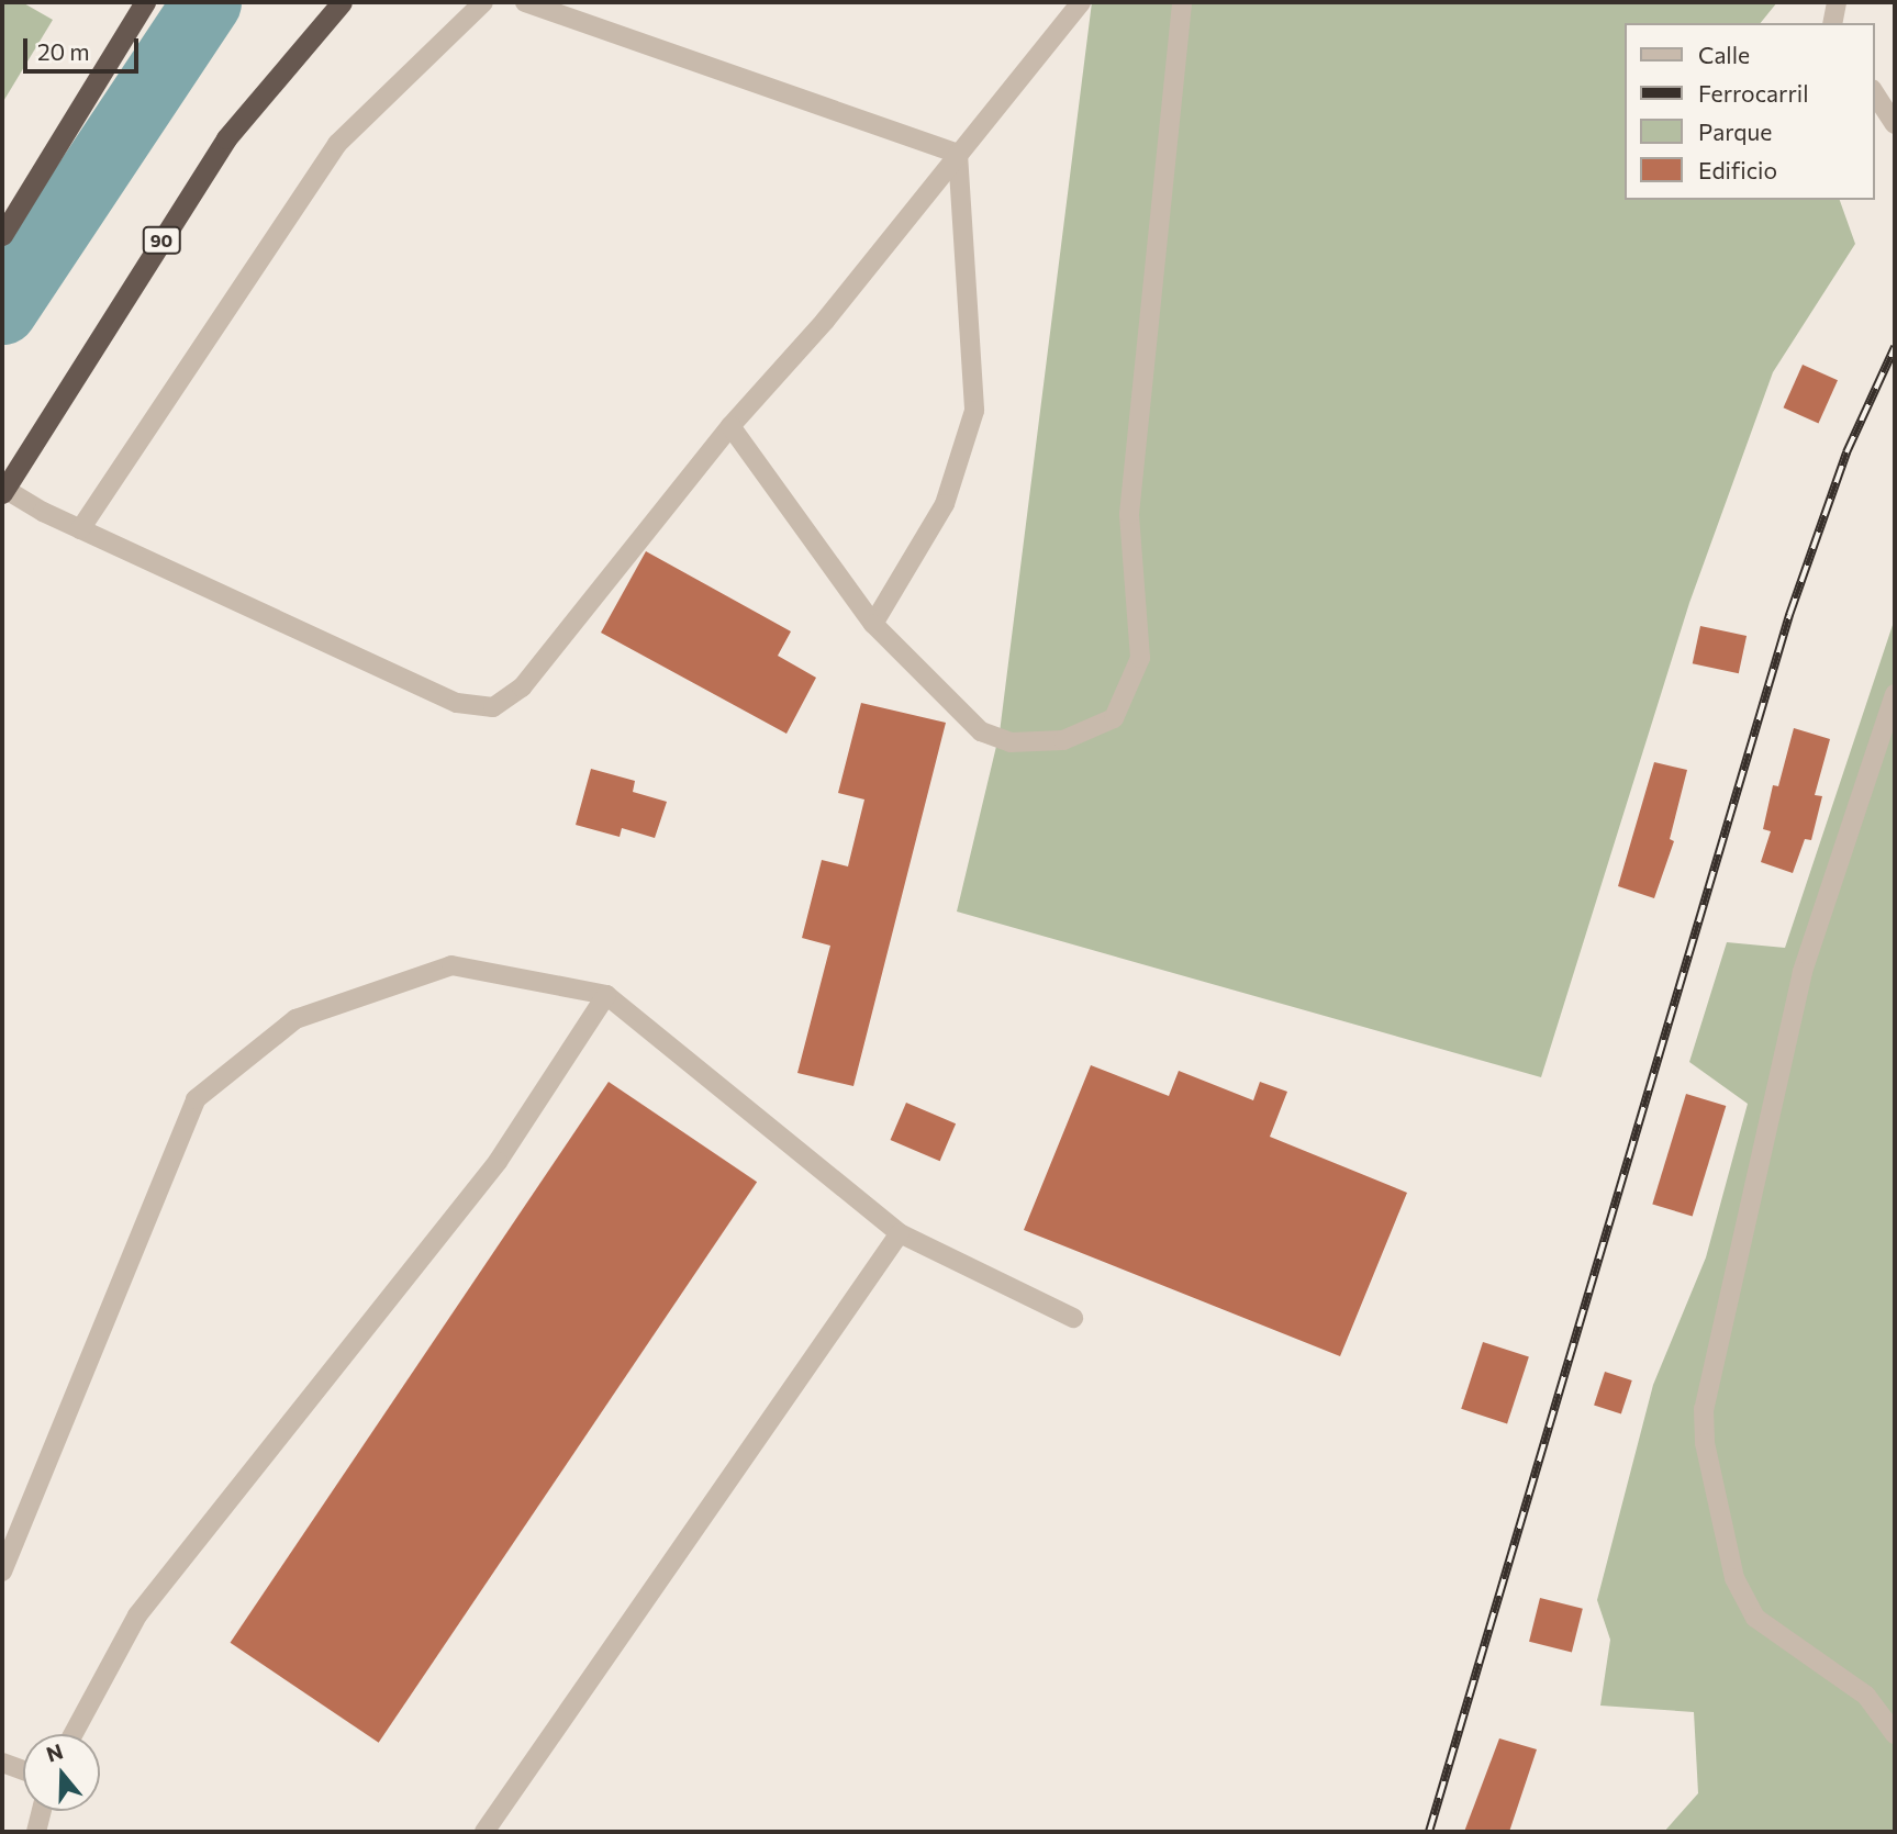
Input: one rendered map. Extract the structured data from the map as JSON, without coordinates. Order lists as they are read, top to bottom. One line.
{"streets":{"highway":["90"]},"legend":["Calle","Ferrocarril","Parque","Edificio"],"scale_bar":"20 m","north":"top"}
